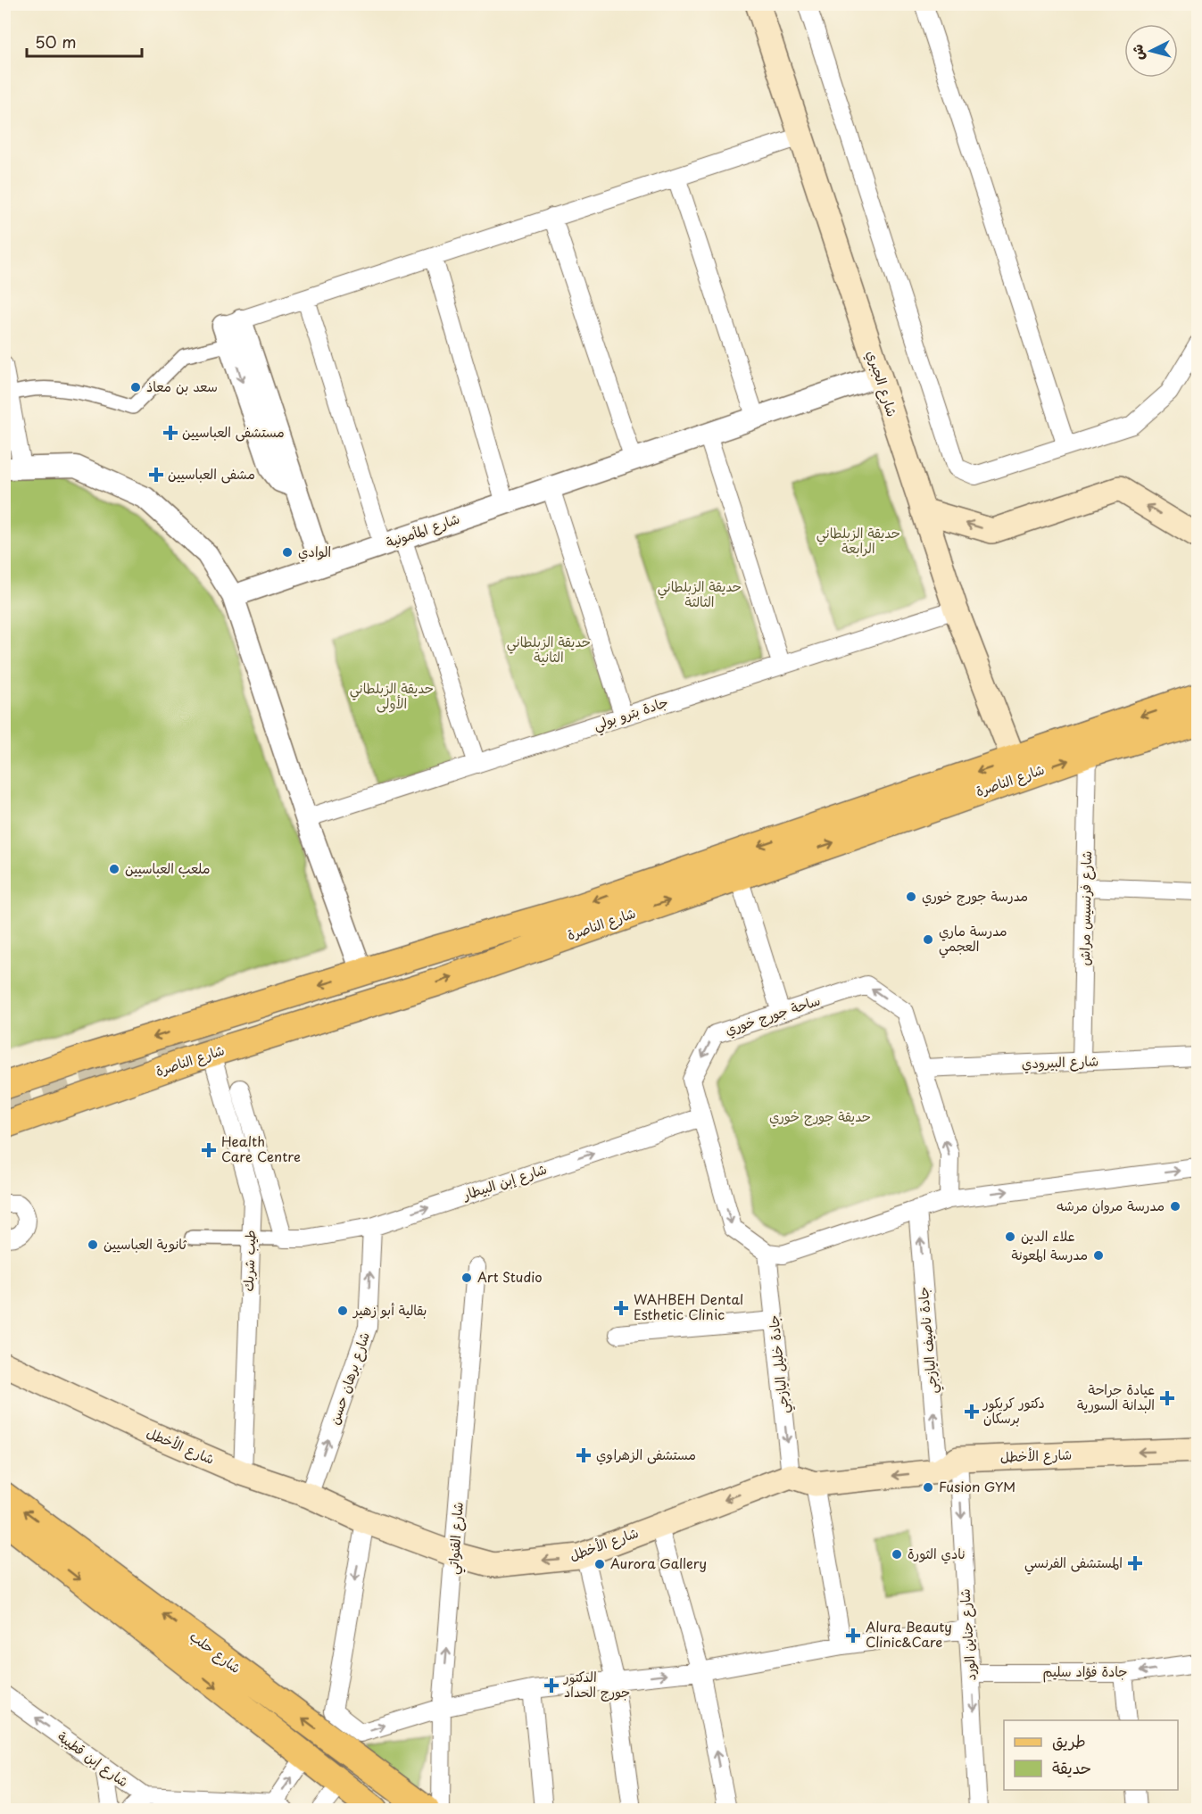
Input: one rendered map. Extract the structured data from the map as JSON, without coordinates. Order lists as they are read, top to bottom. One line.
{"streets":{"main road":["شارع الجبري","شارع الناصرة","شارع الأخطل","شارع حلب"],"street":["شارع المأمونية","جادة بترو بولي","شارع فرنسيس مراش","ساحة جورج خوري","شارع البيرودي","شارع إبن البيطار","طيب شربك","جادة ناصيف اليازجي","جادة خليل اليازجي","شارع برهان حسن","شارع القنواتي","شارع جناين الورد","جادة فؤاد سليم","شارع إبن قطيبة"]},"crossings":[["شارع الجبري","شارع المأمونية"],["شارع الجبري","جادة بترو بولي"],["شارع الجبري","شارع الناصرة"],["شارع الناصرة","شارع فرنسيس مراش"],["شارع الناصرة","طيب شربك"],["شارع فرنسيس مراش","شارع البيرودي"],["ساحة جورج خوري","شارع البيرودي"],["ساحة جورج خوري","شارع إبن البيطار"],["ساحة جورج خوري","جادة خليل اليازجي"],["شارع إبن البيطار","شارع برهان حسن"],["طيب شربك","شارع الأخطل"],["جادة خليل اليازجي","شارع الأخطل"],["شارع برهان حسن","شارع الأخطل"],["شارع الأخطل","شارع القنواتي"],["شارع الأخطل","شارع جناين الورد"],["شارع جناين الورد","جادة فؤاد سليم"]],"one_way":["شارع إبن البيطار","جادة ناصيف اليازجي","جادة خليل اليازجي","شارع برهان حسن","شارع الأخطل","شارع إبن قطيبة"],"parks":["حديقة الزبلطاني الرابعة","حديقة الزبلطاني الثالثة","حديقة الزبلطاني الثانية","حديقة الزبلطاني الأولى","حديقة جورج خوري"],"places":{"other":["سعد بن معاذ","الوادي","ملعب العباسيين","مدرسة جورج خوري","مدرسة ماري العجمي","مدرسة مروان مرشه","علاء الدين","ثانوية العباسيين","مدرسة المعونة","Art Studio","بقالية أبو زهير","Fusion GYM","نادي الثورة","Aurora Gallery"],"health":["مستشفى العباسيين","مشفى العباسيين","Health Care Centre","WAHBEH Dental Esthetic Clinic","عيادة جراحة البدانة السورية","دكتور كريكور برسكان","مستشفى الزهراوي","المستشفى الفرنسي","Alura Beauty Clinic&Care","الدكتور جورج الحداد"]},"legend":["طريق","حديقة"],"scale_bar":"50 m","north":"left"}
